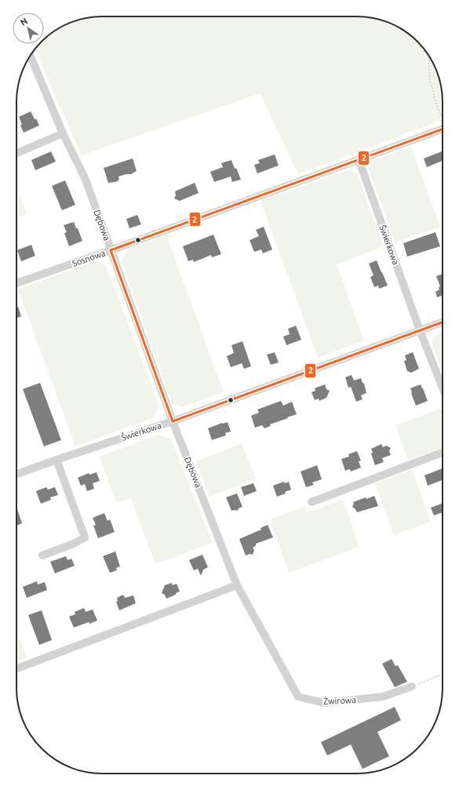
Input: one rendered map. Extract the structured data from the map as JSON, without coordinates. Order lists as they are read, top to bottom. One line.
{"streets":{"street":["Dębowa","Świerkowa","Sosnowa","Żwirowa"]},"crossings":[["Dębowa","Świerkowa"],["Dębowa","Sosnowa"],["Dębowa","Żwirowa"],["Świerkowa","Sosnowa"]],"lines":["transit line 2"],"north":"top left"}
